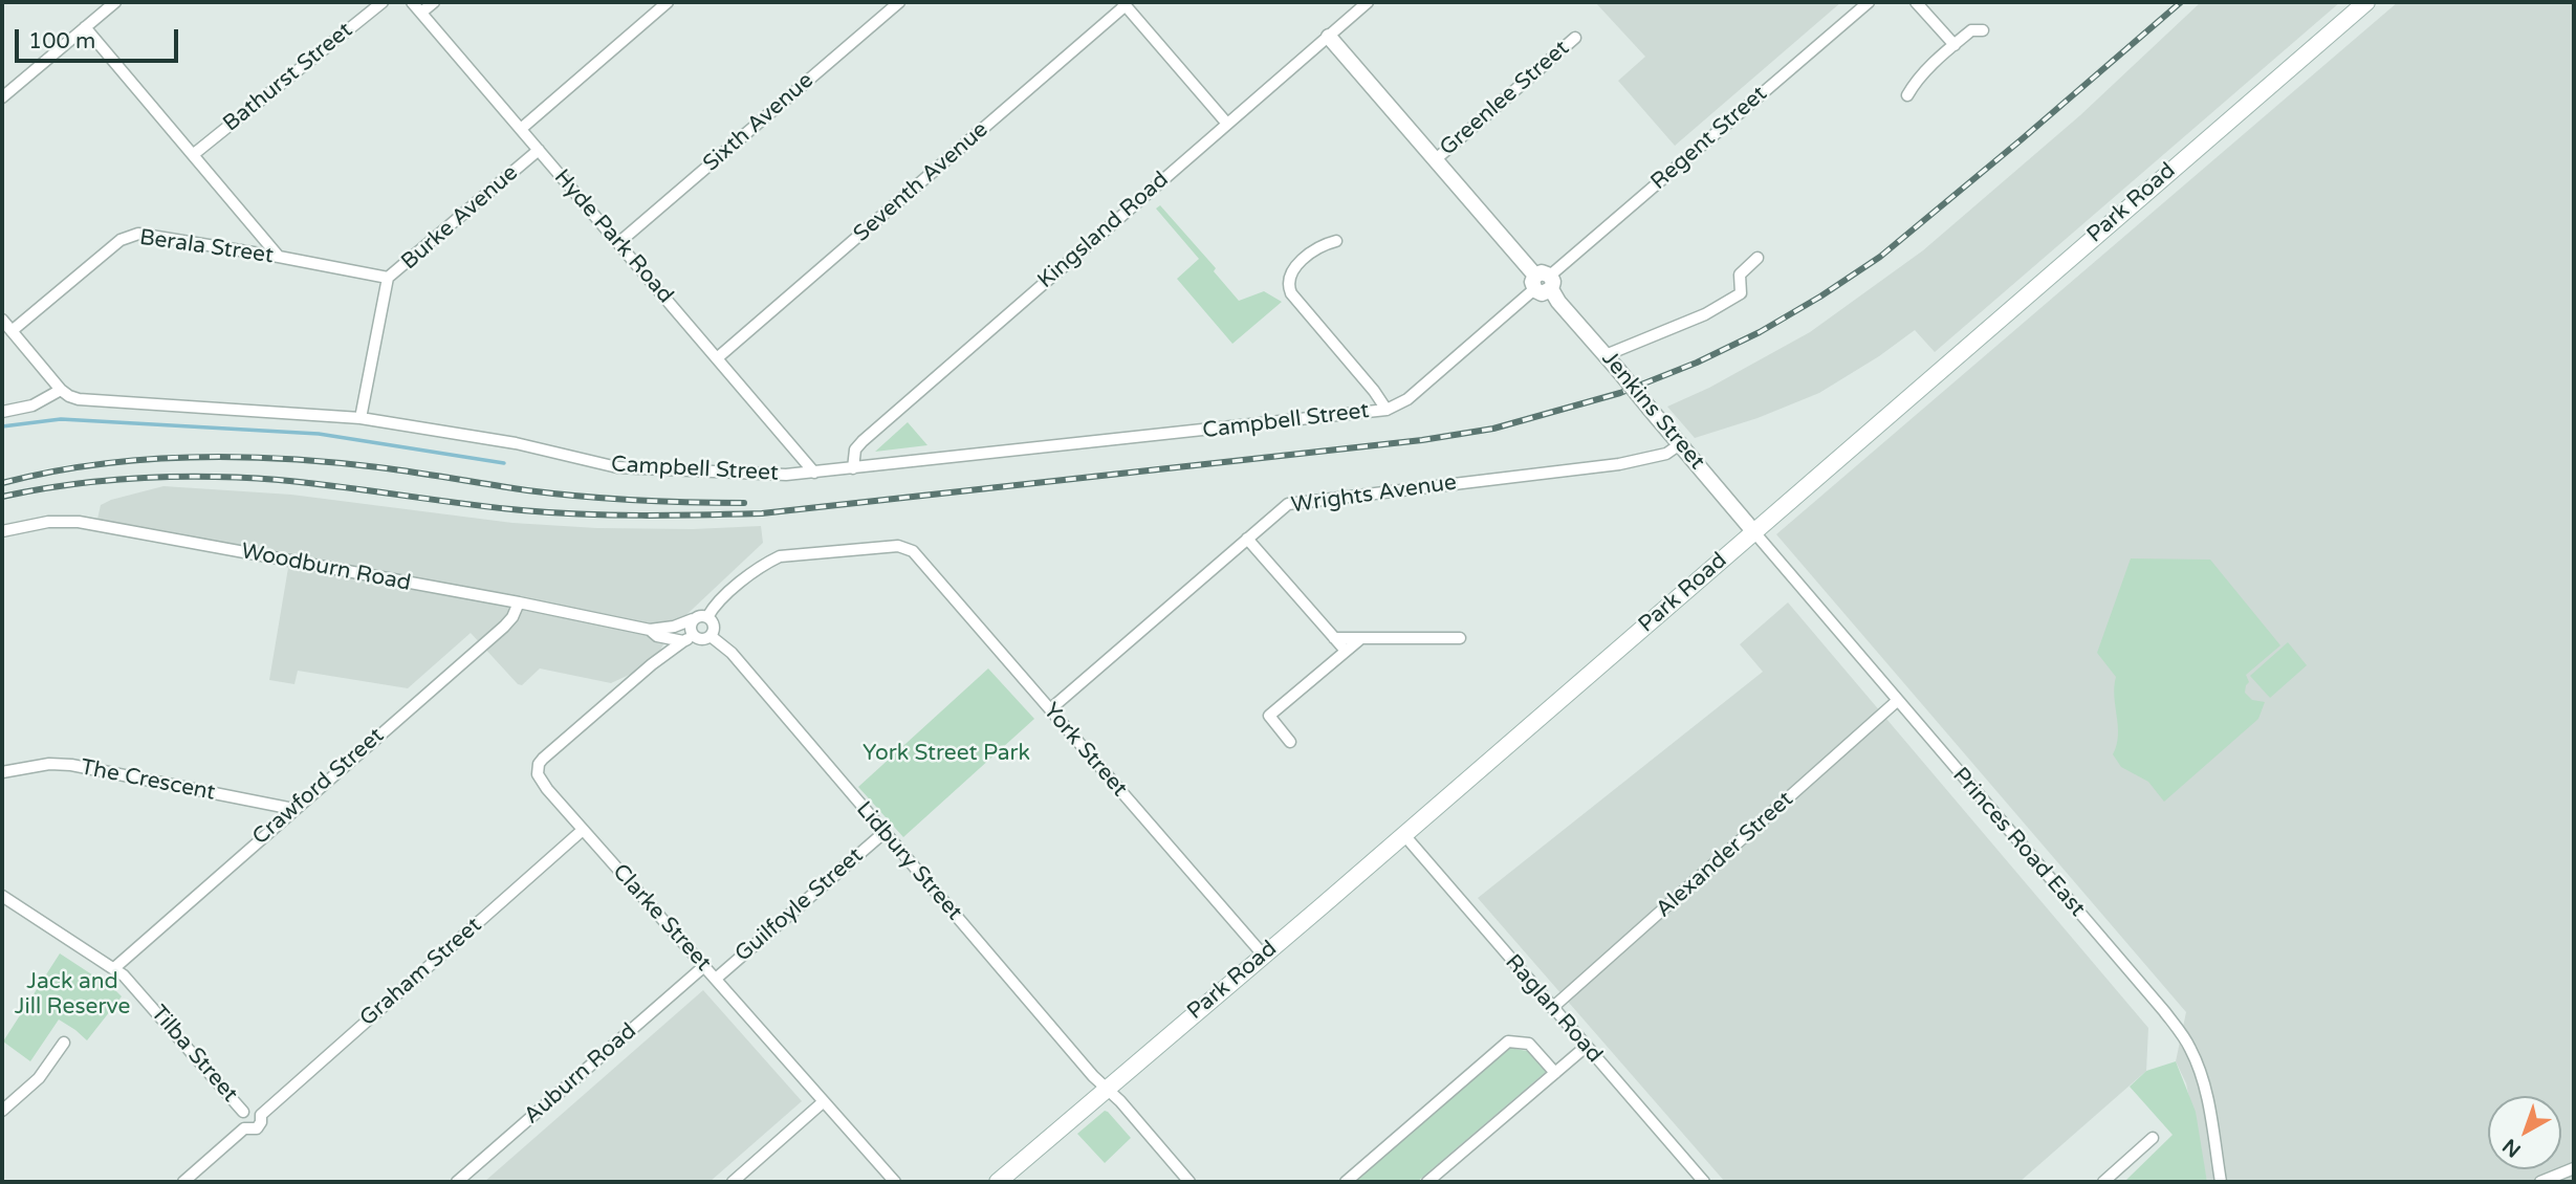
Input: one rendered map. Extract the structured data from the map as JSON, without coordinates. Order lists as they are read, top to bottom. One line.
{"streets":{"main road":["Park Road"],"street":["Bathurst Street","Greenlee Street","Sixth Avenue","Regent Street","Seventh Avenue","Burke Avenue","Kingsland Road","Hyde Park Road","Berala Street","Jenkins Street","Campbell Street","Wrights Avenue","Woodburn Road","York Street","The Crescent","Crawford Street","Princes Road East","Alexander Street","Lidbury Street","Guilfoyle Street","Clarke Street","Graham Street","Raglan Road","Tilba Street","Auburn Road"]},"crossings":[["Greenlee Street","Jenkins Street"],["Sixth Avenue","Hyde Park Road"],["Regent Street","Jenkins Street"],["Regent Street","Campbell Street"],["Seventh Avenue","Hyde Park Road"],["Park Road","Jenkins Street"],["Park Road","York Street"],["Park Road","Princes Road East"],["Park Road","Lidbury Street"],["Park Road","Raglan Road"],["Burke Avenue","Hyde Park Road"],["Burke Avenue","Berala Street"],["Burke Avenue","Campbell Street"],["Kingsland Road","Jenkins Street"],["Kingsland Road","Campbell Street"],["Hyde Park Road","Campbell Street"],["Jenkins Street","Wrights Avenue"],["Jenkins Street","Princes Road East"],["Wrights Avenue","York Street"],["Woodburn Road","York Street"],["Woodburn Road","Crawford Street"],["Woodburn Road","Lidbury Street"],["Woodburn Road","Clarke Street"],["York Street","Lidbury Street"],["York Street","Clarke Street"],["The Crescent","Crawford Street"],["Crawford Street","Tilba Street"],["Princes Road East","Alexander Street"],["Alexander Street","Raglan Road"],["Lidbury Street","Guilfoyle Street"],["Lidbury Street","Clarke Street"],["Guilfoyle Street","Clarke Street"],["Clarke Street","Graham Street"],["Clarke Street","Auburn Road"],["Graham Street","Tilba Street"]],"parks":["York Street Park","Jack and Jill Reserve"],"scale_bar":"100 m","north":"bottom left"}
